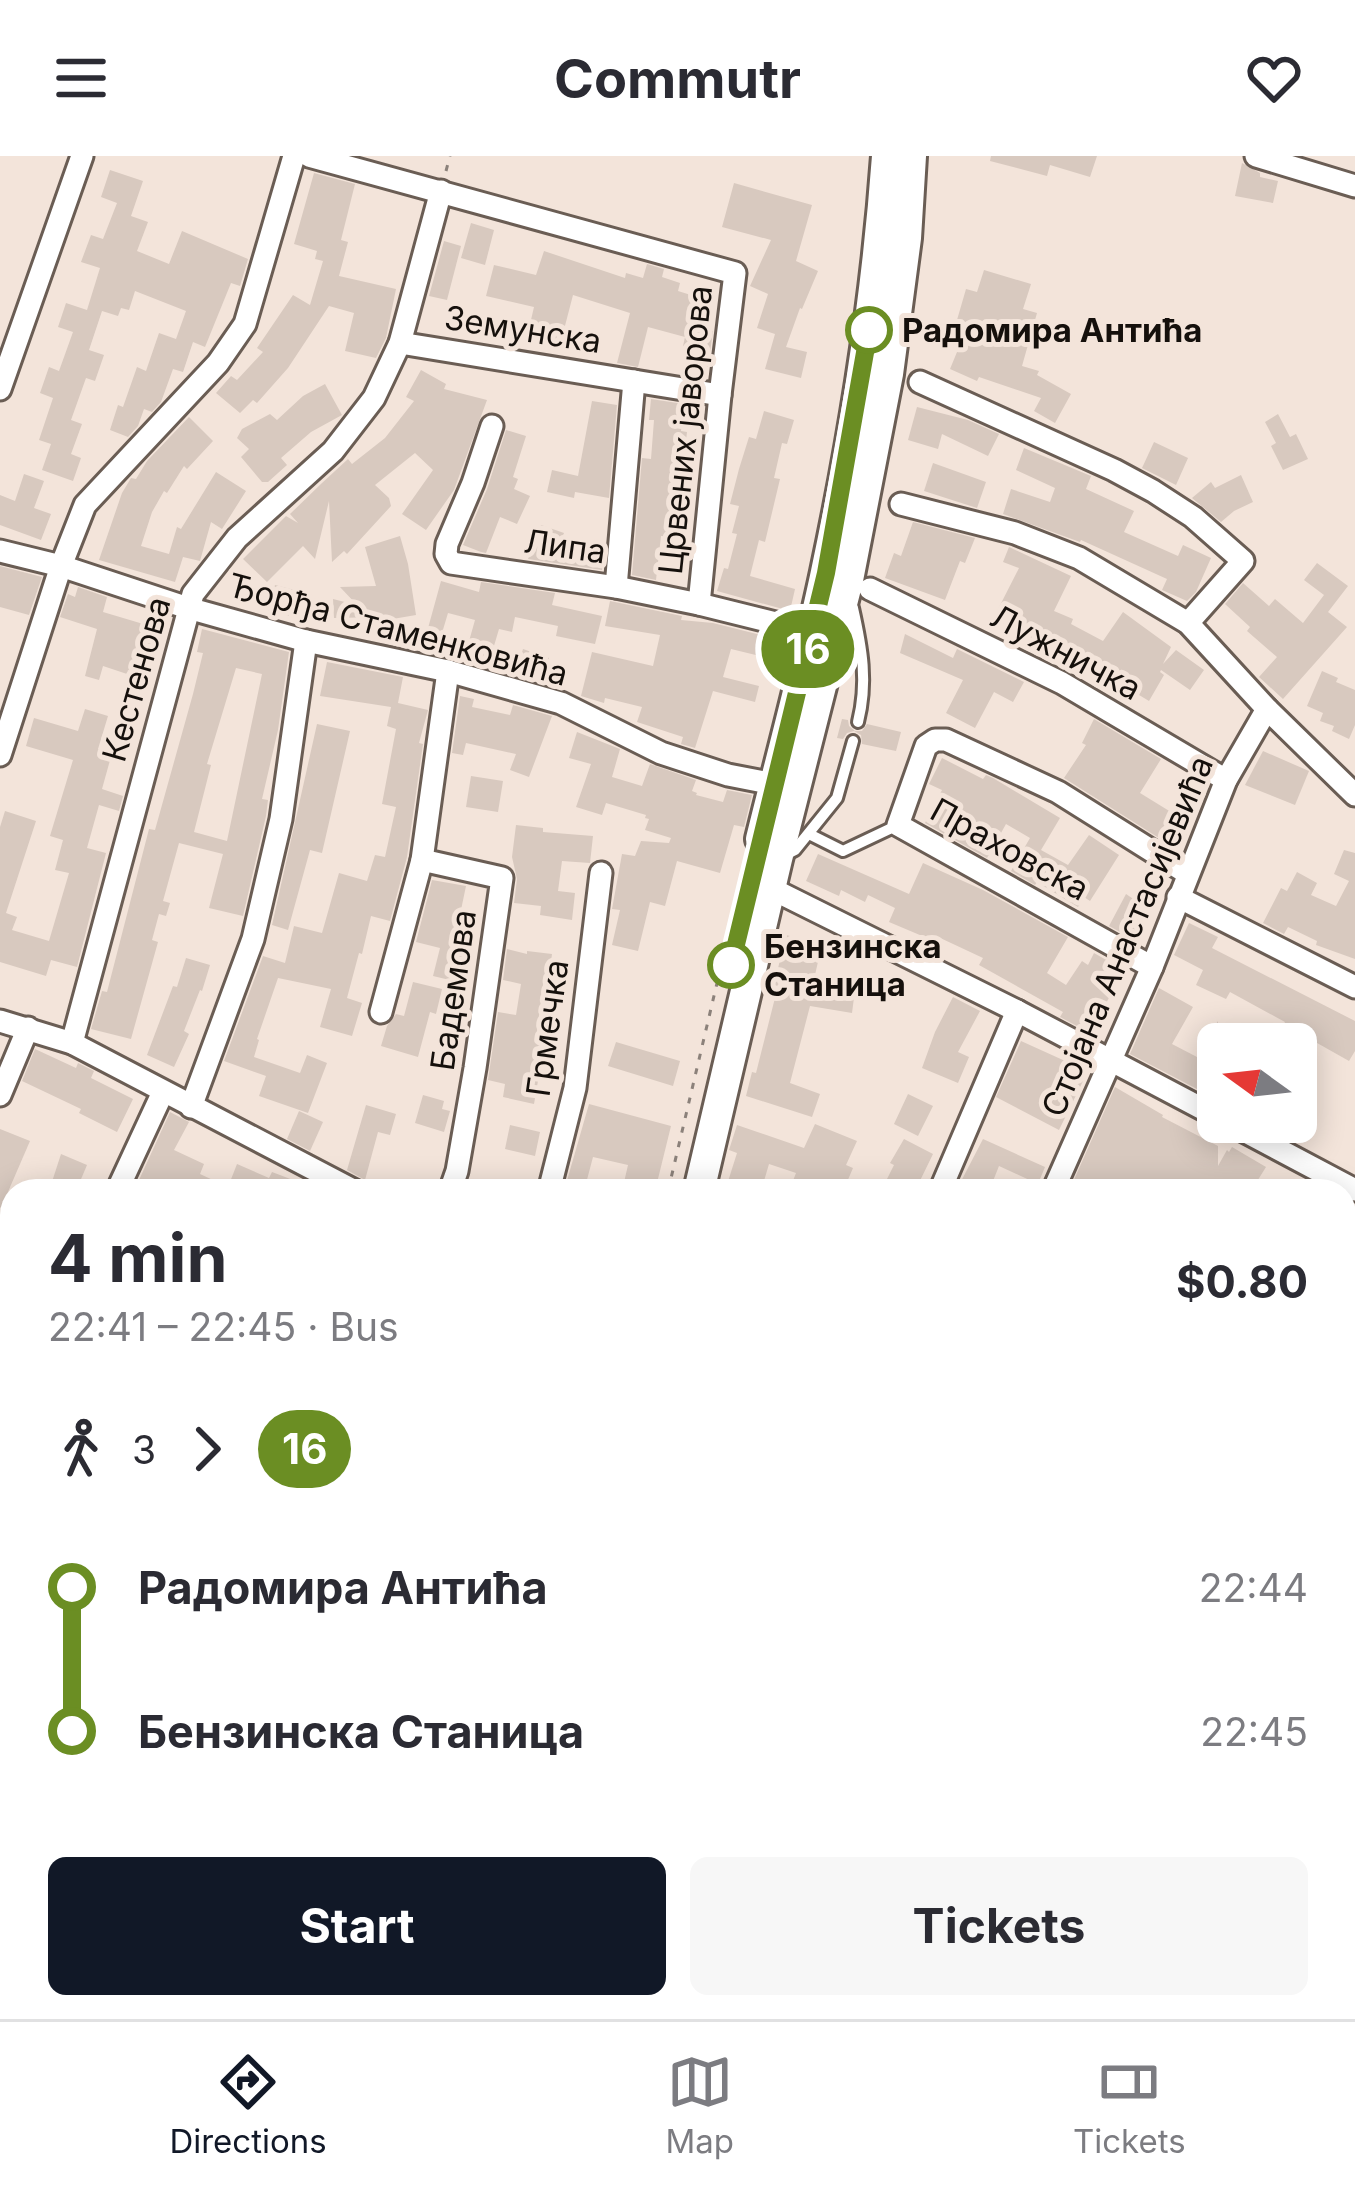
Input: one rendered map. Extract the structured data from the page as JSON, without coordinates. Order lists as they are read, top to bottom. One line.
{"streets":{"street":["Земунска","Црвених јаворова","Липа","Ђорђа Стаменковића","Лужничка","Кестенова","Праховска","Стојана Анастасијевића","Бадемова","Грмечка"]},"crossings":[["Земунска","Црвених јаворова"],["Земунска","Липа"],["Земунска","Кестенова"],["Црвених јаворова","Липа"],["Црвених јаворова","Кестенова"],["Ђорђа Стаменковића","Кестенова"],["Лужничка","Стојана Анастасијевића"],["Праховска","Стојана Анастасијевића"]],"places":["Радомира Антића","Бензинска Станица"],"lines":["bus line 16"],"north":"left","page":{"header":"Commutr","on_map":"16","heading":["4 min","22:41 – 22:45 · Bus","$0.80"],"legs":["3","16"],"list":[{"name":"Радомира Антића","value":"22:44"},{"name":"Бензинска Станица","value":"22:45"}],"buttons":["Start","Tickets"],"tabs":["Directions","Map","Tickets"]}}
